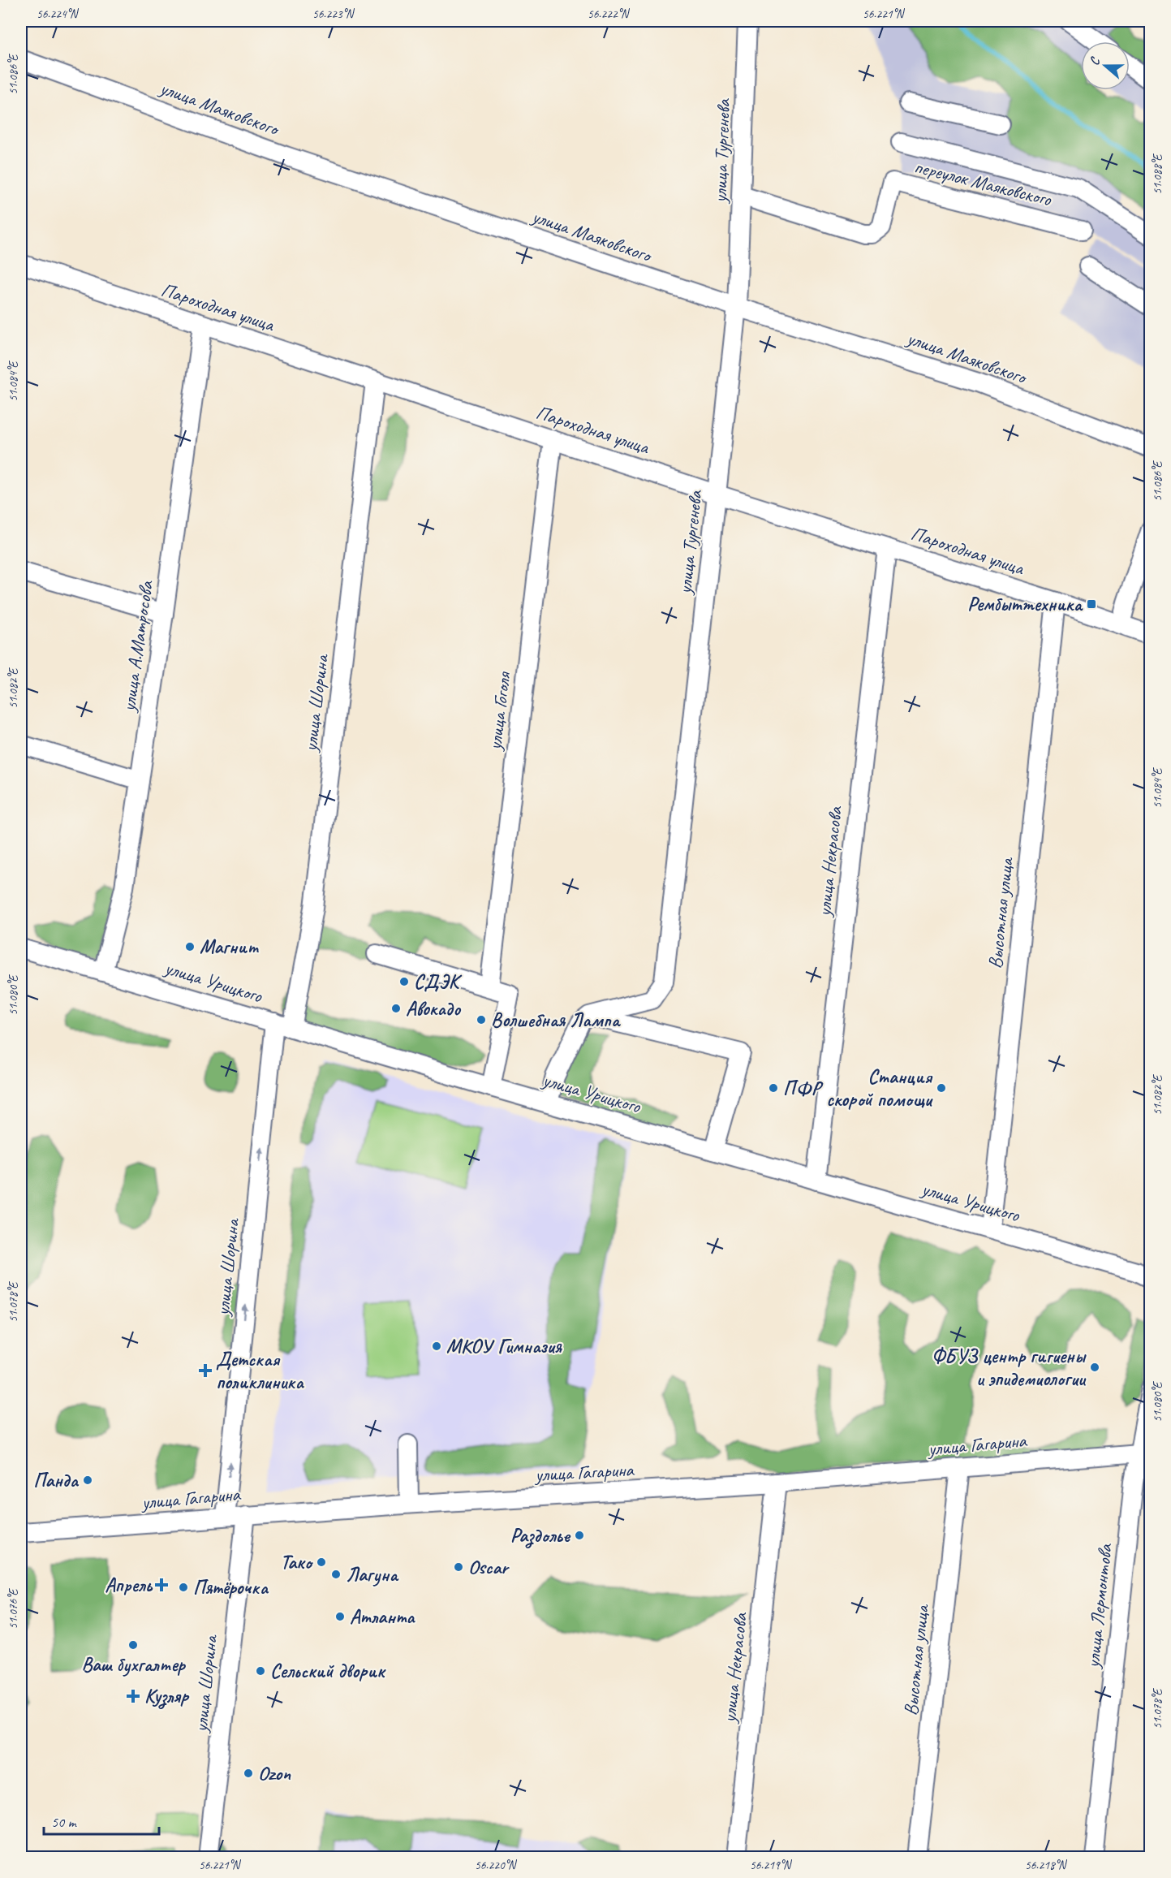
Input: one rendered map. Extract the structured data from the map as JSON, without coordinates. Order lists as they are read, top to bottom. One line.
{"streets":{"street":["улица Маяковского","улица Тургенева","переулок Маяковского","Пароходная улица","улица А.Матросова","улица Шорина","улица Гоголя","улица Некрасова","Высотная улица","улица Урицкого","улица Гагарина","улица Лермонтова"]},"crossings":[["улица Маяковского","улица Тургенева"],["улица Тургенева","переулок Маяковского"],["улица Тургенева","Пароходная улица"],["Пароходная улица","улица А.Матросова"],["Пароходная улица","улица Шорина"],["Пароходная улица","улица Гоголя"],["Пароходная улица","улица Некрасова"],["Пароходная улица","Высотная улица"],["улица А.Матросова","улица Урицкого"],["улица Шорина","улица Урицкого"],["улица Шорина","улица Гагарина"],["улица Некрасова","улица Урицкого"],["улица Некрасова","улица Гагарина"],["Высотная улица","улица Урицкого"],["Высотная улица","улица Гагарина"],["улица Гагарина","улица Лермонтова"]],"places":{"transit":["Рембыттехника"],"other":["Магнит","СДЭК","Авокадо","Волшебная Лампа","ПФР","Станция скорой помощи","МКОУ Гимназия","ФБУЗ центр гигиены и эпидемиологии","Панда","Раздолье","Тако","Oscar","Лагуна","Пятёрочка","Атланта","Ваш бухгалтер","Сельский дворик","Ozon"],"health":["Детская поликлиника","Апрель","Кузляр"]},"scale_bar":"50 m","north":"left","coordinates":["56.224°N","56.223°N","56.222°N","56.221°N","51.086°E","51.088°E","51.084°E","51.082°E","51.080°E","51.078°E","51.076°E","56.220°N","56.219°N","56.218°N"]}
